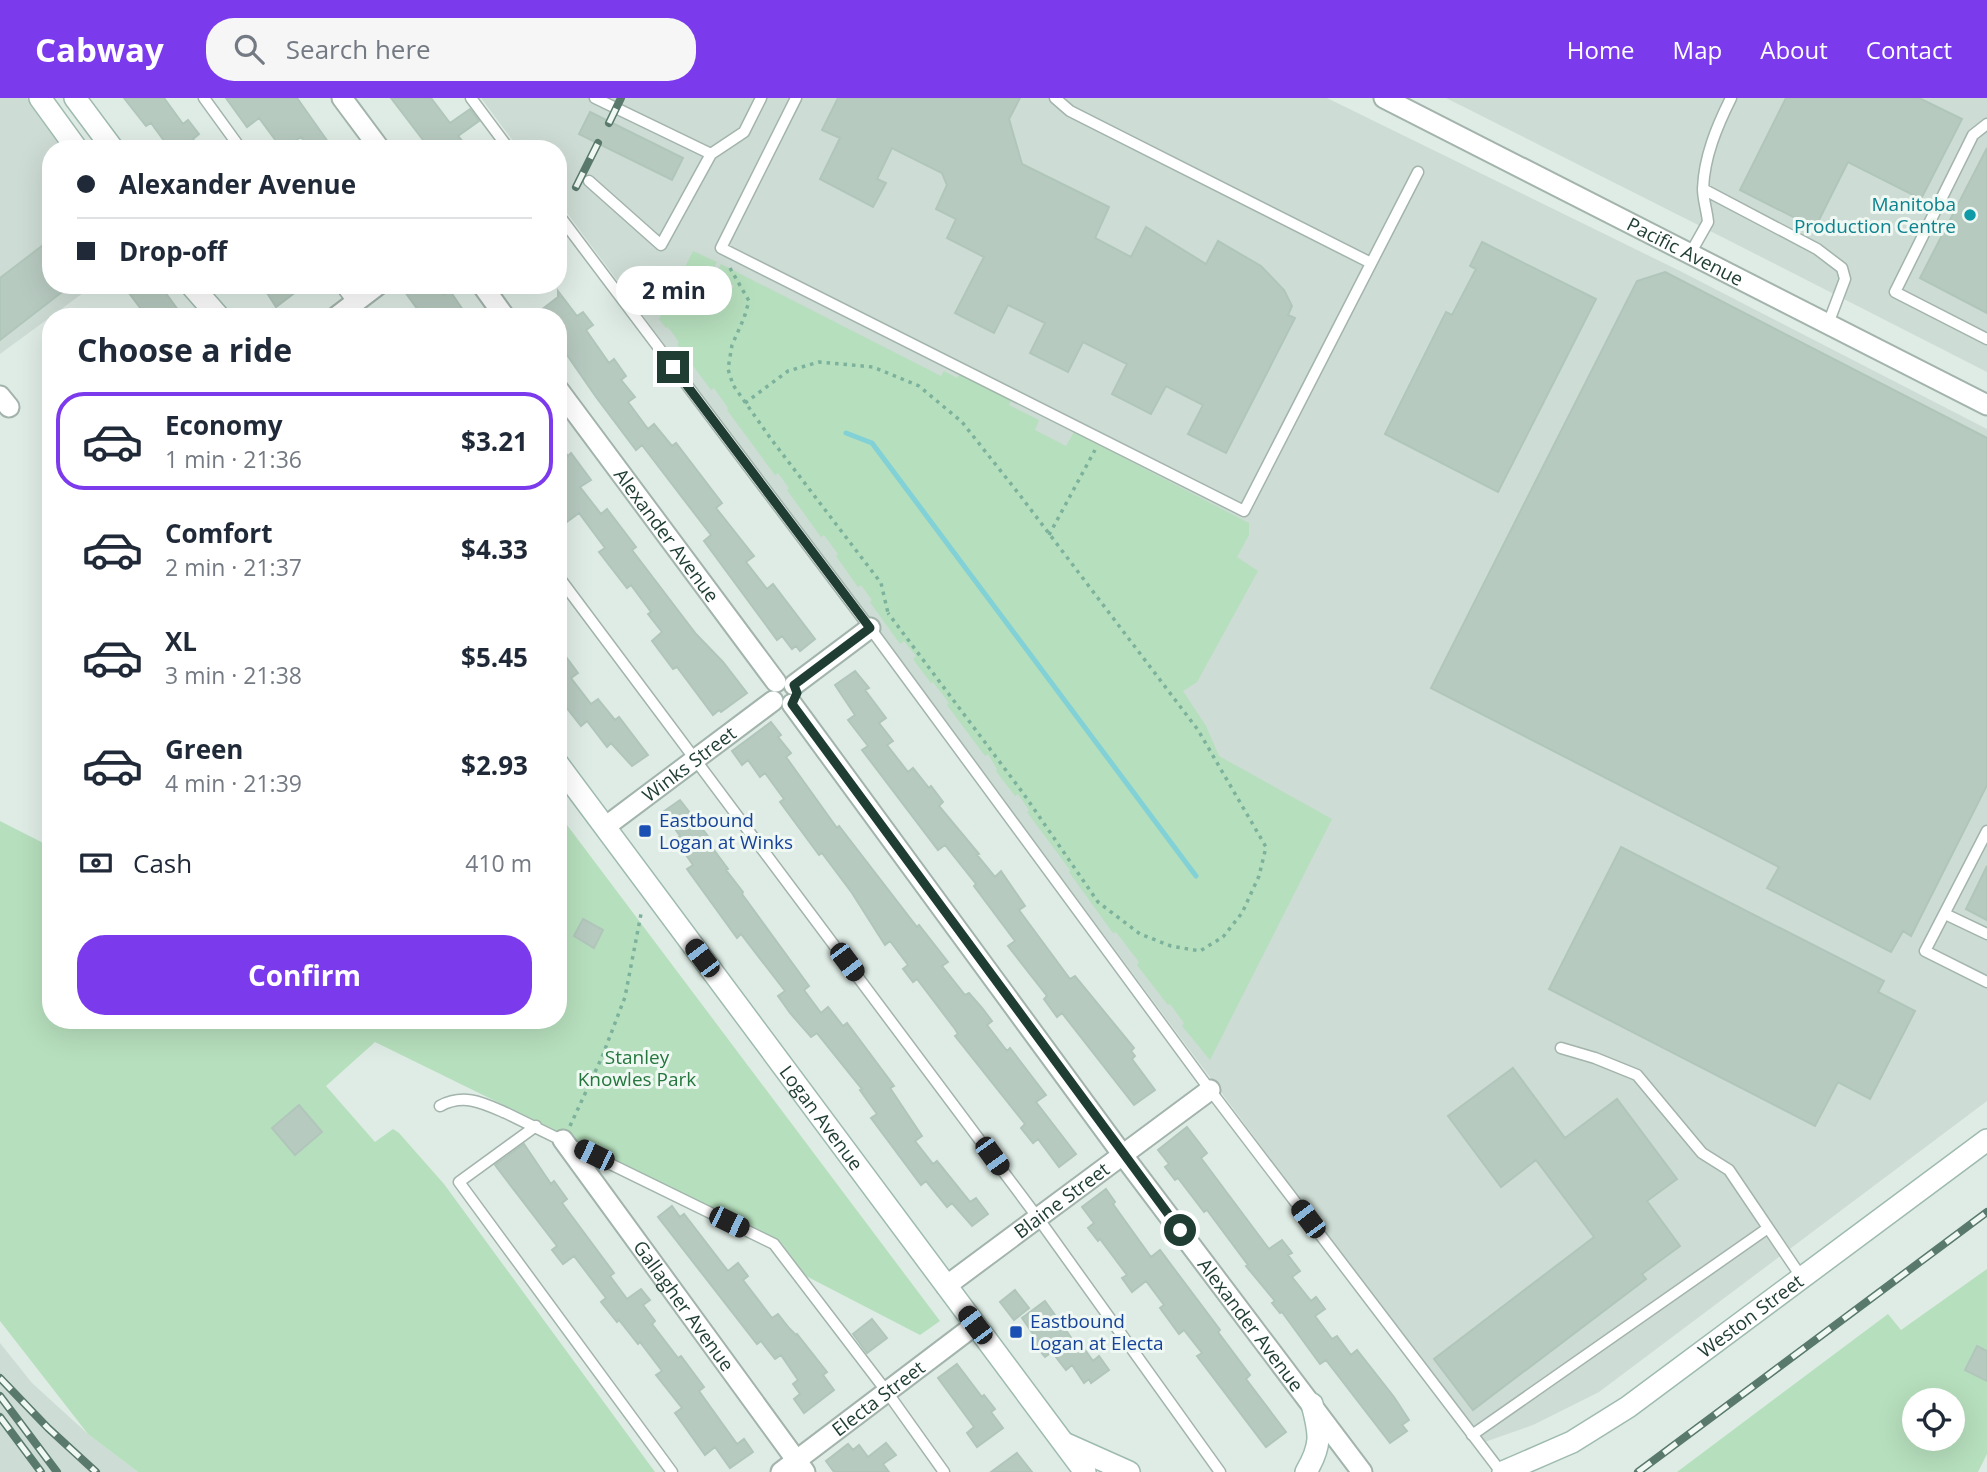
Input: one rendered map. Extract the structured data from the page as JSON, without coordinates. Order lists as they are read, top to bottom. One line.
{"streets":{"main road":["Logan Avenue","Weston Street"],"street":["Pacific Avenue","Alexander Avenue","Winks Street","Blaine Street","Gallagher Avenue","Electa Street"]},"crossings":[["Alexander Avenue","Winks Street"],["Alexander Avenue","Blaine Street"],["Winks Street","Logan Avenue"],["Logan Avenue","Blaine Street"],["Logan Avenue","Electa Street"],["Gallagher Avenue","Electa Street"]],"parks":["Stanley Knowles Park"],"places":{"other":["Manitoba Production Centre"],"transit":["Eastbound Logan at Winks","Eastbound Logan at Electa"]},"page":{"header":"Cabway","search":"Search here","nav":["Home","Map","About","Contact"],"banner":["Alexander Avenue","Drop-off"],"bubble":"2 min","heading":"Choose a ride","list":[{"name":"Economy","note":"1 min · 21:36","value":"$3.21"},{"name":"Comfort","note":"2 min · 21:37","value":"$4.33"},{"name":"XL","note":"3 min · 21:38","value":"$5.45"},{"name":"Green","note":"4 min · 21:39","value":"$2.93"}],"pay":["Cash","410 m"],"buttons":"Confirm"}}
